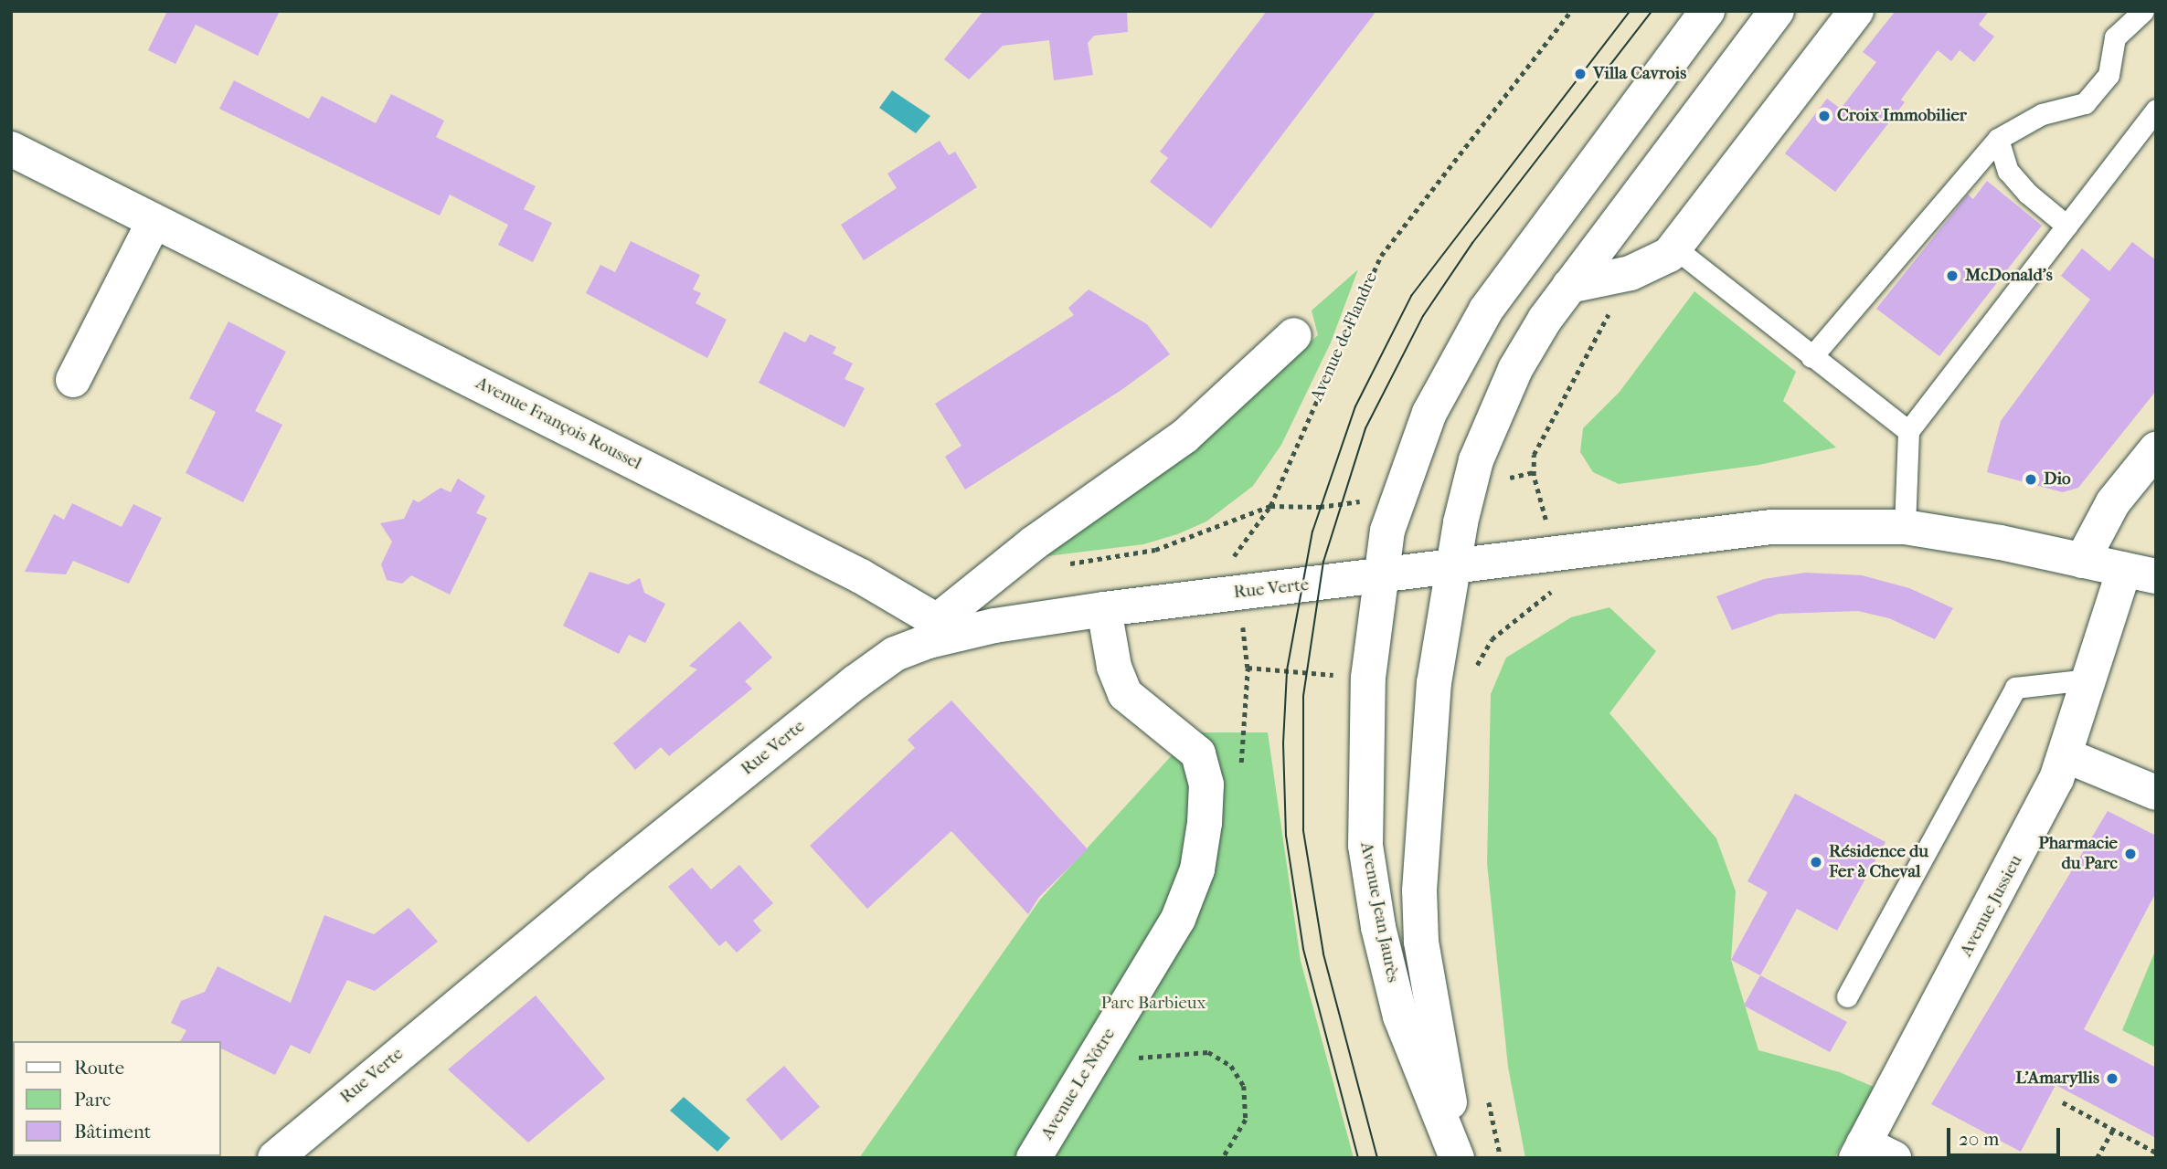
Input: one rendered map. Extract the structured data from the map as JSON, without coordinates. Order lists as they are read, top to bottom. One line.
{"streets":{"street":["Avenue François Roussel","Rue Verte","Avenue Jussieu","Avenue Jean Jaurès","Avenue Le Nôtre"],"path":["Avenue de Flandre"]},"crossings":[["Avenue de Flandre","Rue Verte"],["Avenue François Roussel","Rue Verte"],["Rue Verte","Avenue Jussieu"],["Rue Verte","Avenue Jean Jaurès"],["Rue Verte","Avenue Le Nôtre"]],"parks":["Parc Barbieux"],"places":["Villa Cavrois","Croix Immobilier","McDonald's","Dio","Pharmacie du Parc","Résidence du Fer à Cheval","L'Amaryllis"],"legend":["Route","Parc","Bâtiment"],"scale_bar":"20 m"}
